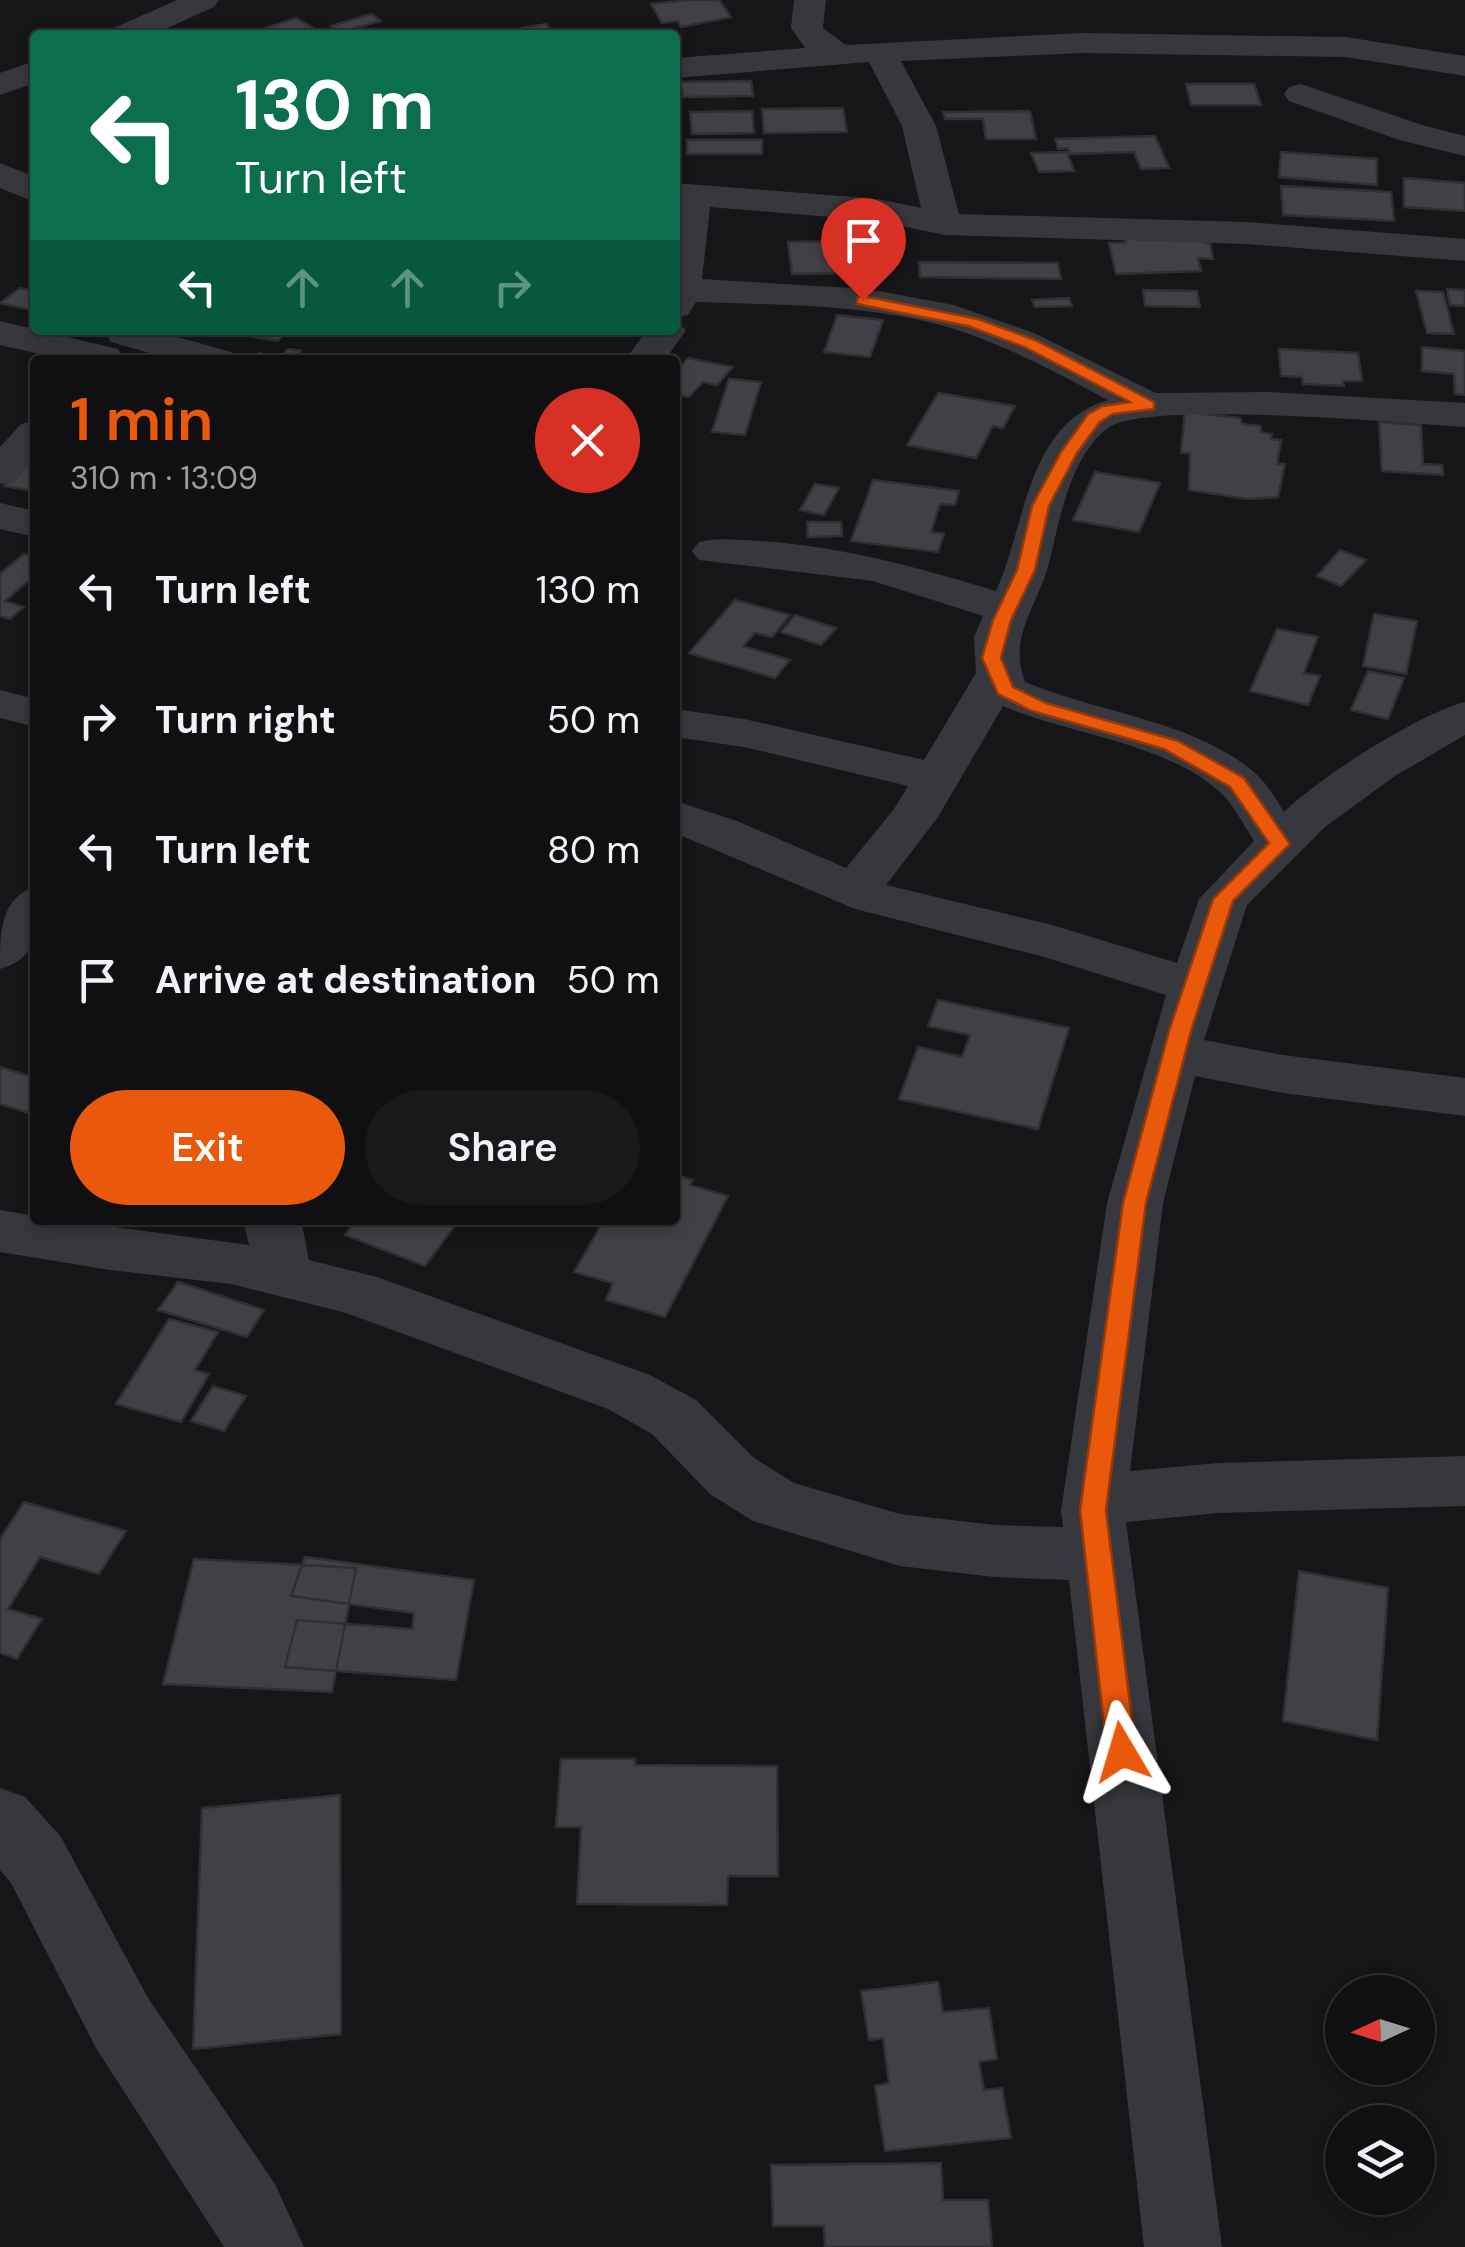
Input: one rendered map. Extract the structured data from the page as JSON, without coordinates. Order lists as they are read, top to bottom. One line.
{"north":"left","page":{"turn":["130 m","Turn left"],"heading":["1 min","310 m · 13:09"],"list":[{"name":"Turn left","value":"130 m"},{"name":"Turn right","value":"50 m"},{"name":"Turn left","value":"80 m"},{"name":"Arrive at destination","value":"50 m"}],"buttons":["Exit","Share"]}}
